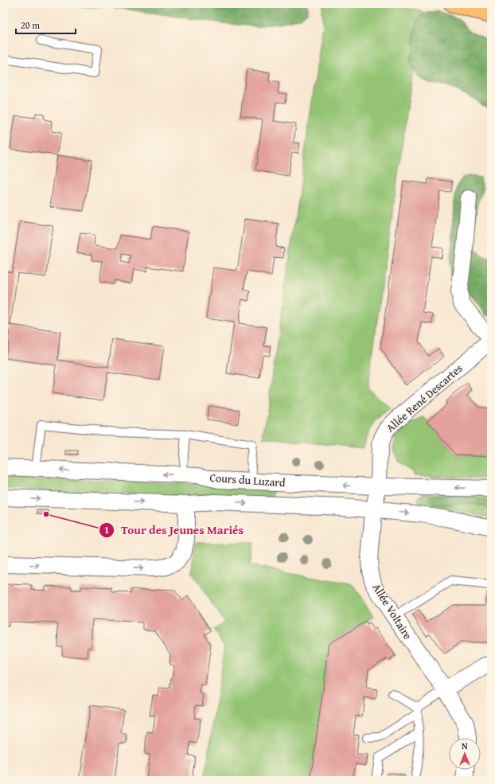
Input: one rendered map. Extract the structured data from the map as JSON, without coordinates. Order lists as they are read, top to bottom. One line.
{"streets":{"street":["Allée René Descartes","Cours du Luzard","Allée Voltaire"]},"crossings":[["Allée René Descartes","Cours du Luzard"],["Allée René Descartes","Allée Voltaire"],["Cours du Luzard","Allée Voltaire"]],"places":["Tour des Jeunes Mariés"],"scale_bar":"20 m","north":"top"}
